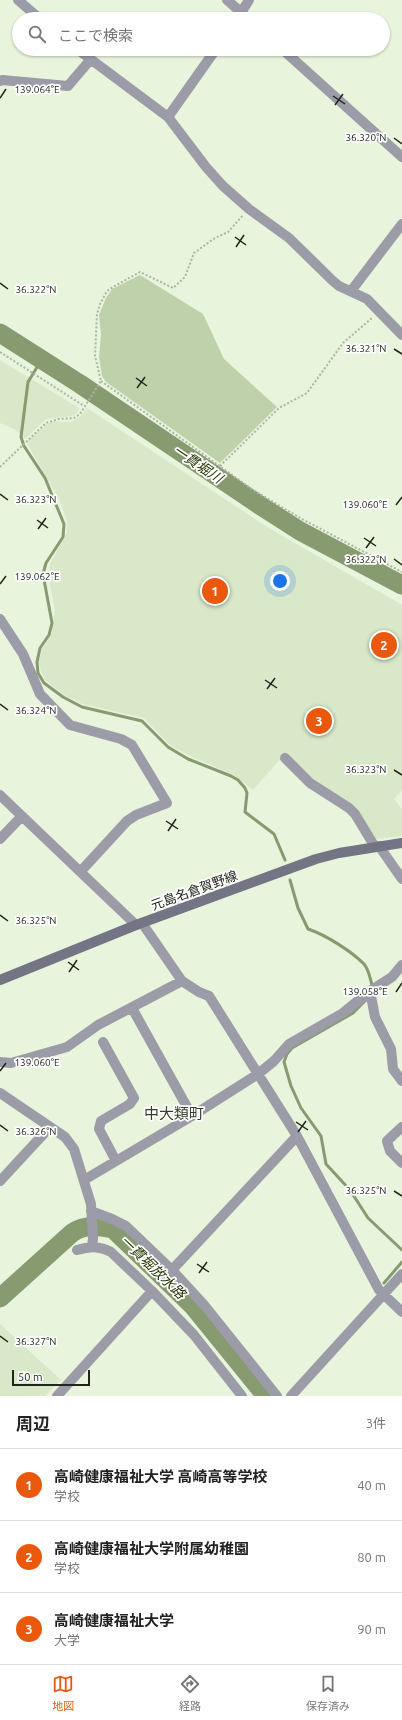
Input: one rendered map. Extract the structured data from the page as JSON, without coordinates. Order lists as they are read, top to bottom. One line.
{"streets":{"main road":["元島名倉賀野線"]},"districts":["中大類町"],"water":["一貫堀川","一貫堀放水路"],"scale_bar":"50 m","page":{"search":"ここで検索","pins":["1","2","3"],"scale":"50 m","heading":["周辺","3件"],"list":[{"mark":"1","name":"高崎健康福祉大学 高崎高等学校","note":"学校","value":"40 m"},{"mark":"2","name":"高崎健康福祉大学附属幼稚園","note":"学校","value":"80 m"},{"mark":"3","name":"高崎健康福祉大学","note":"大学","value":"90 m"}],"nav":["地図","経路","保存済み"]},"coordinates":["139.064°E","36.320°N","36.322°N","36.321°N","36.323°N","139.060°E","139.062°E","36.324°N","36.325°N","139.058°E","36.326°N","36.327°N"]}
